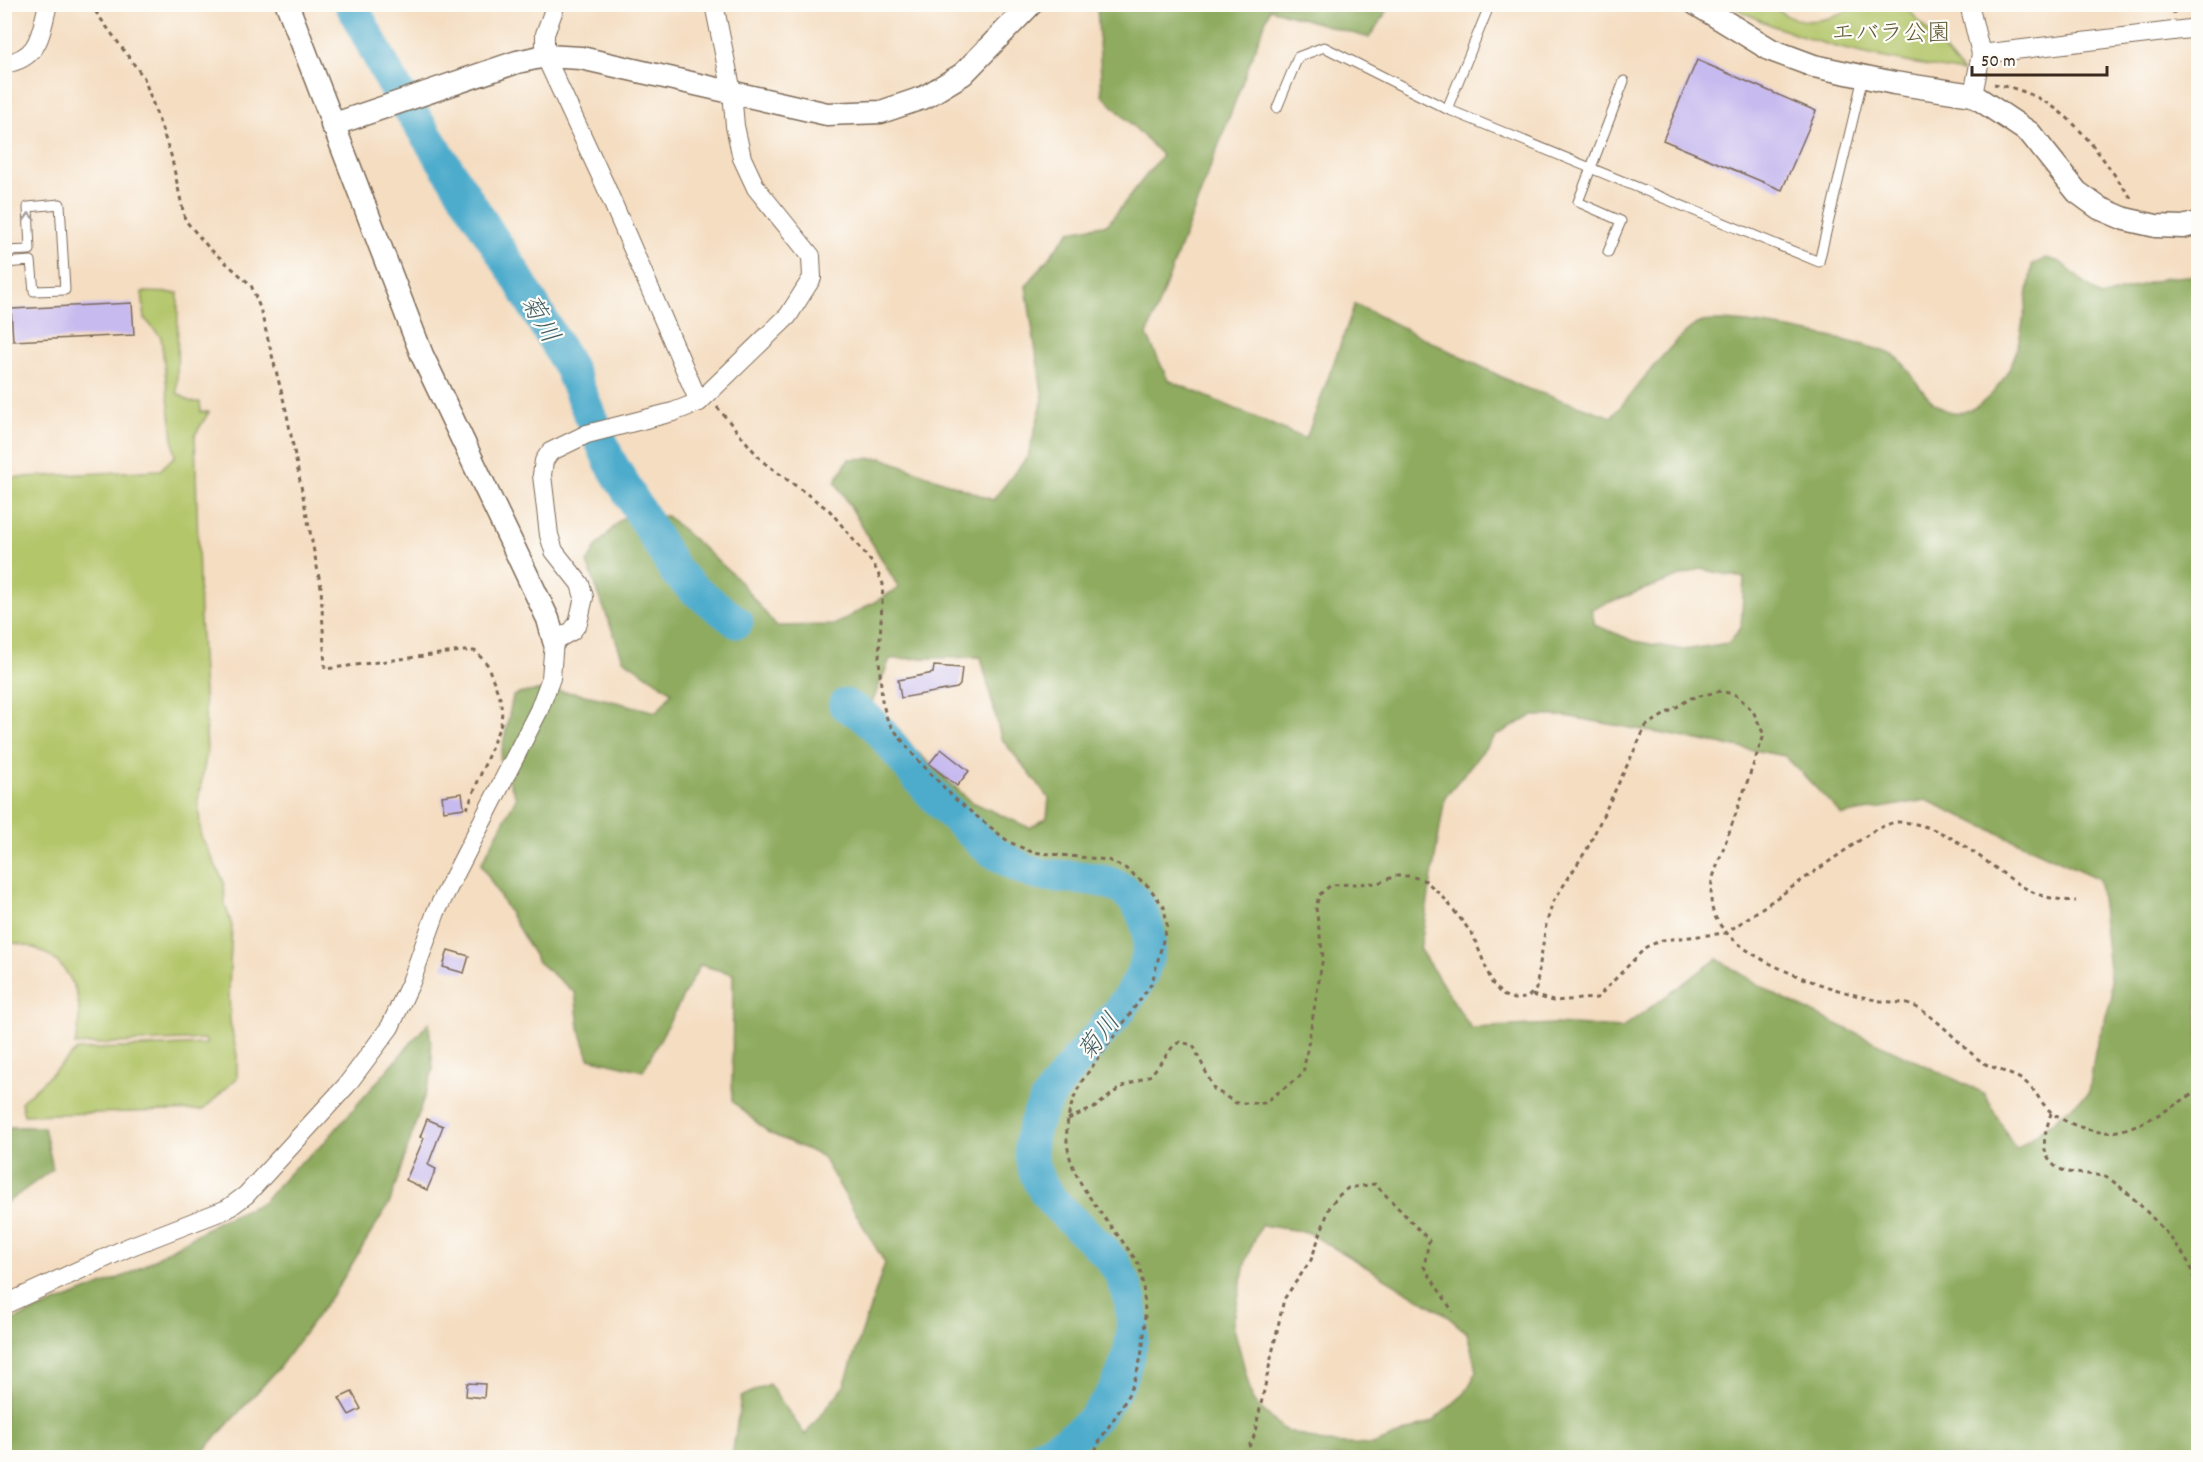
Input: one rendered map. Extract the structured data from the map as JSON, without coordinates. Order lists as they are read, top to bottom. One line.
{"water":["菊川"],"parks":["エバラ公園"],"scale_bar":"50 m"}
